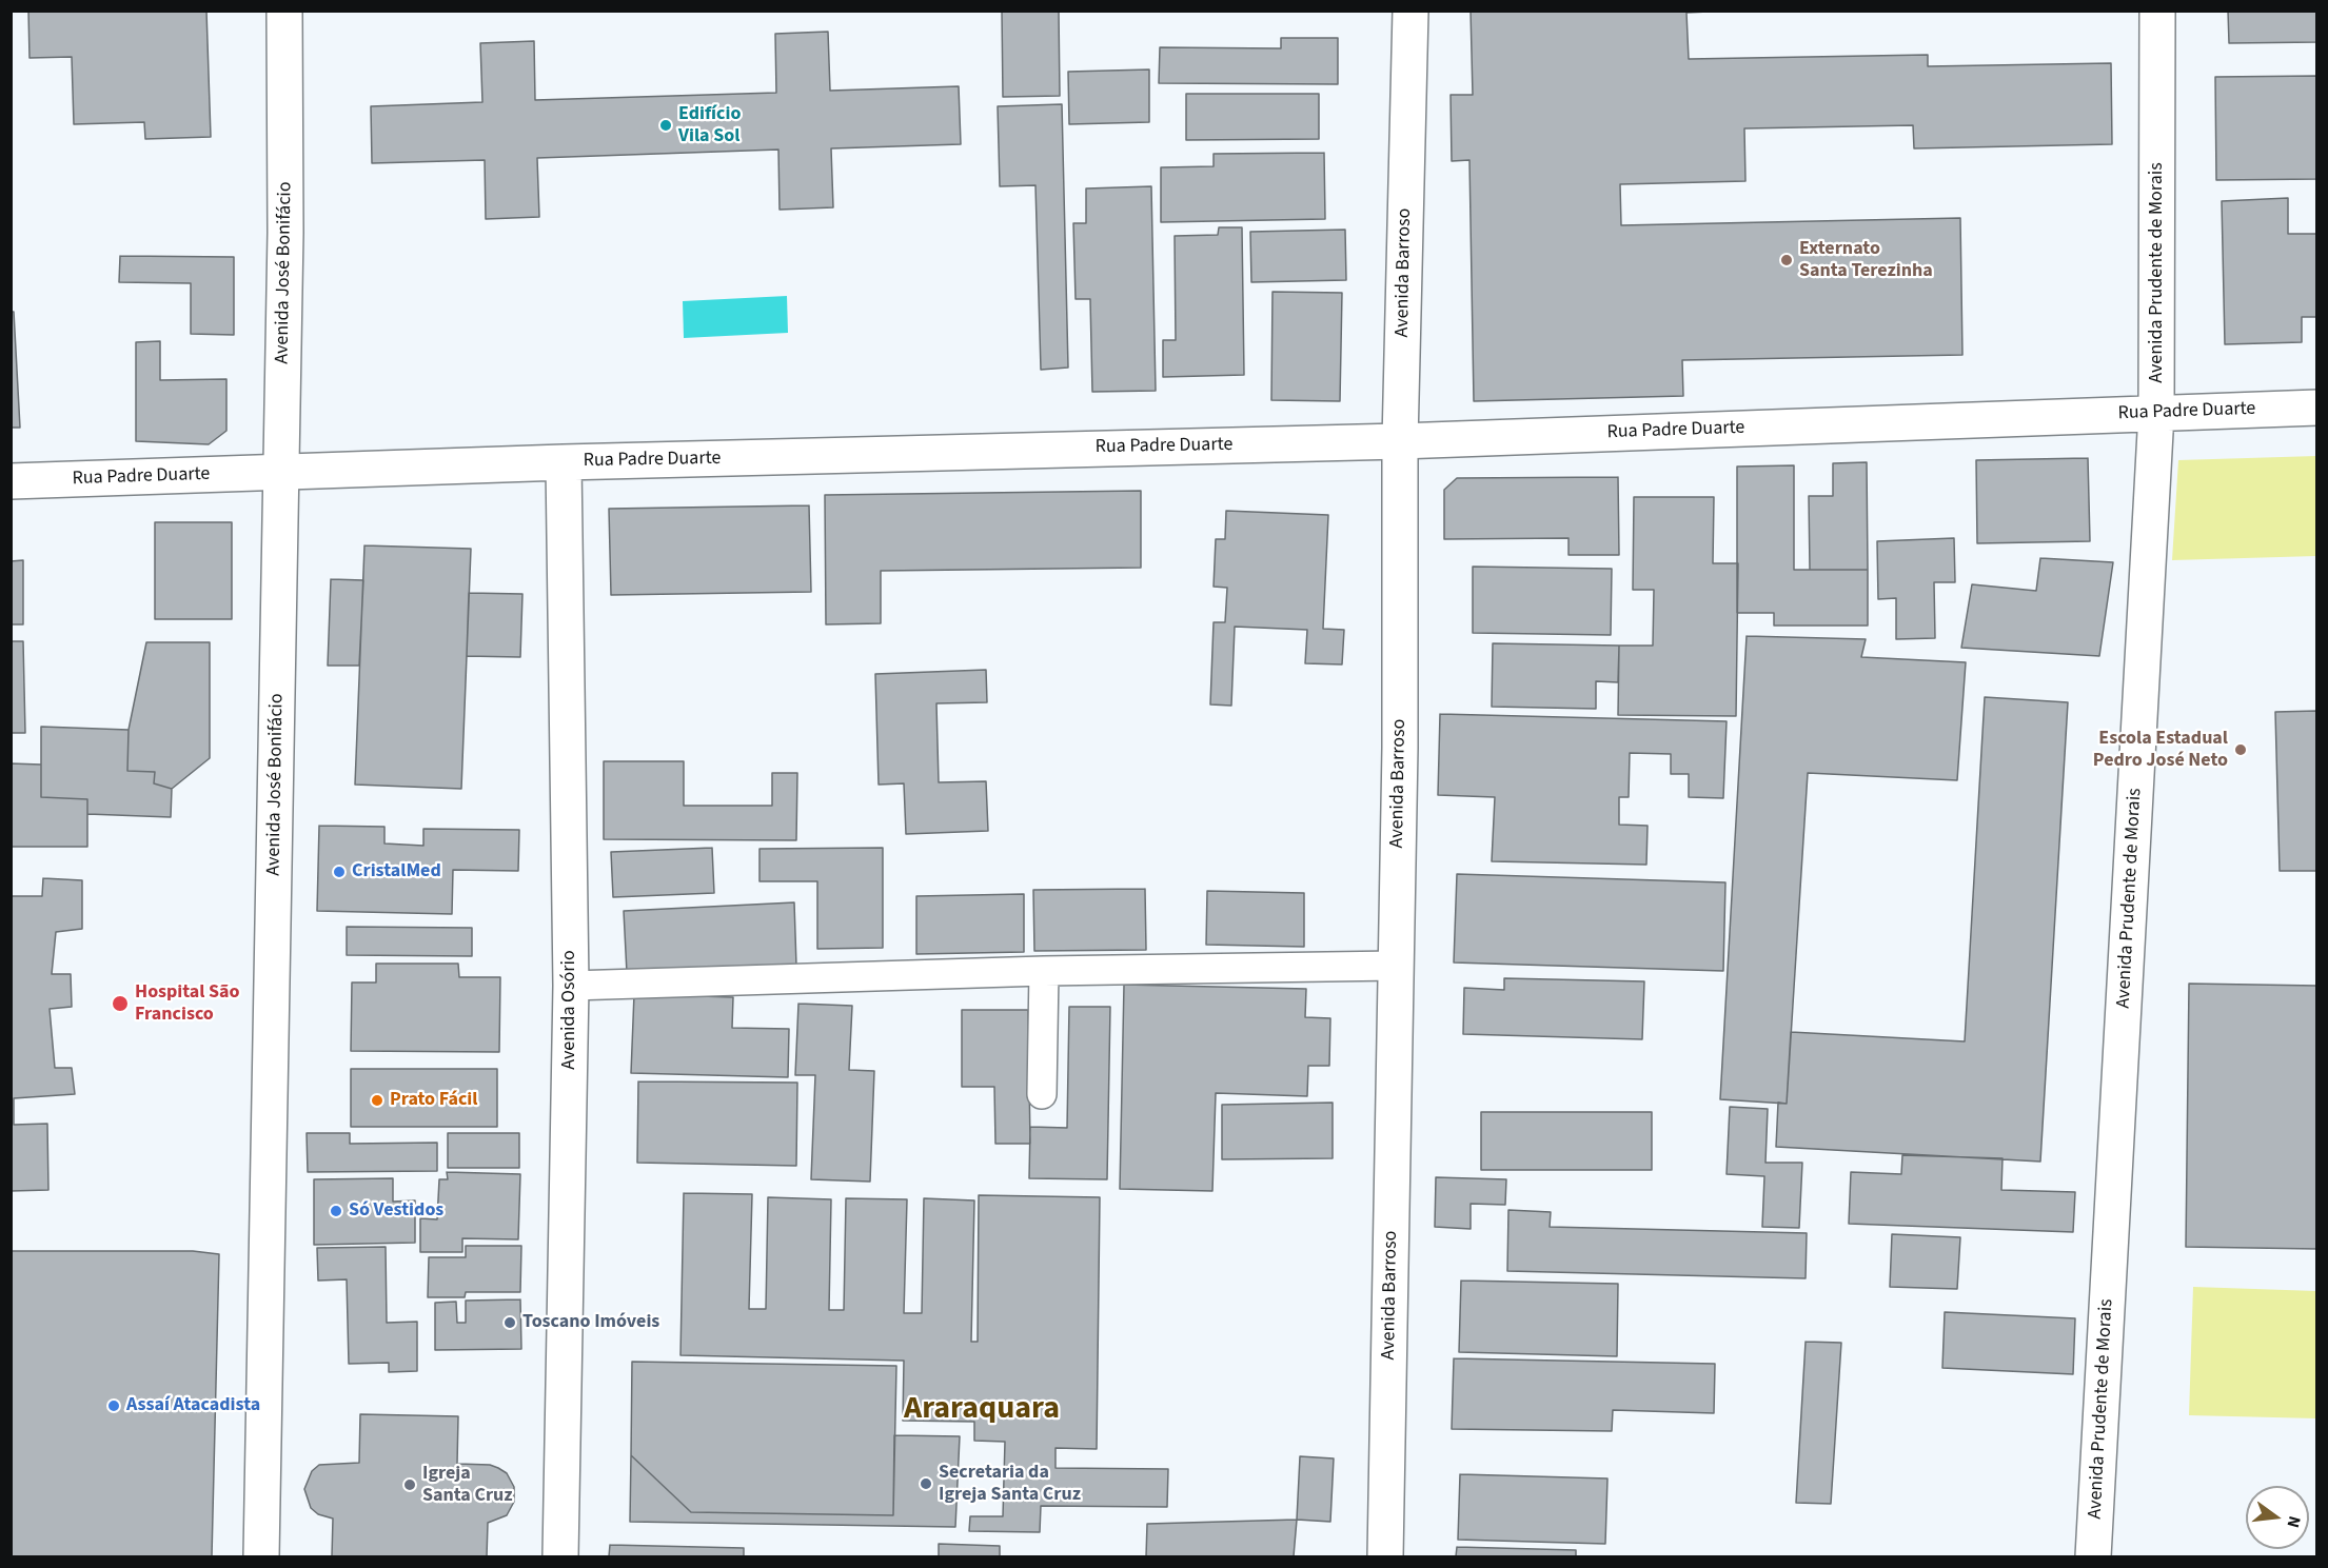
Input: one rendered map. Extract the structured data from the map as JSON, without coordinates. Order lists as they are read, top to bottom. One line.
{"streets":{"street":["Avenida José Bonifácio","Avenida Barroso","Avenida Prudente de Morais","Rua Padre Duarte","Avenida Osório"]},"crossings":[["Avenida José Bonifácio","Rua Padre Duarte"],["Avenida Barroso","Rua Padre Duarte"],["Avenida Prudente de Morais","Rua Padre Duarte"],["Rua Padre Duarte","Avenida Osório"]],"districts":["Araraquara"],"places":["Edifício Vila Sol","Externato Santa Terezinha","Escola Estadual Pedro José Neto","CristalMed","Hospital São Francisco","Prato Fácil","Só Vestidos","Toscano Imóveis","Assaí Atacadista","Secretaria da Igreja Santa Cruz","Igreja Santa Cruz"],"north":"right"}
